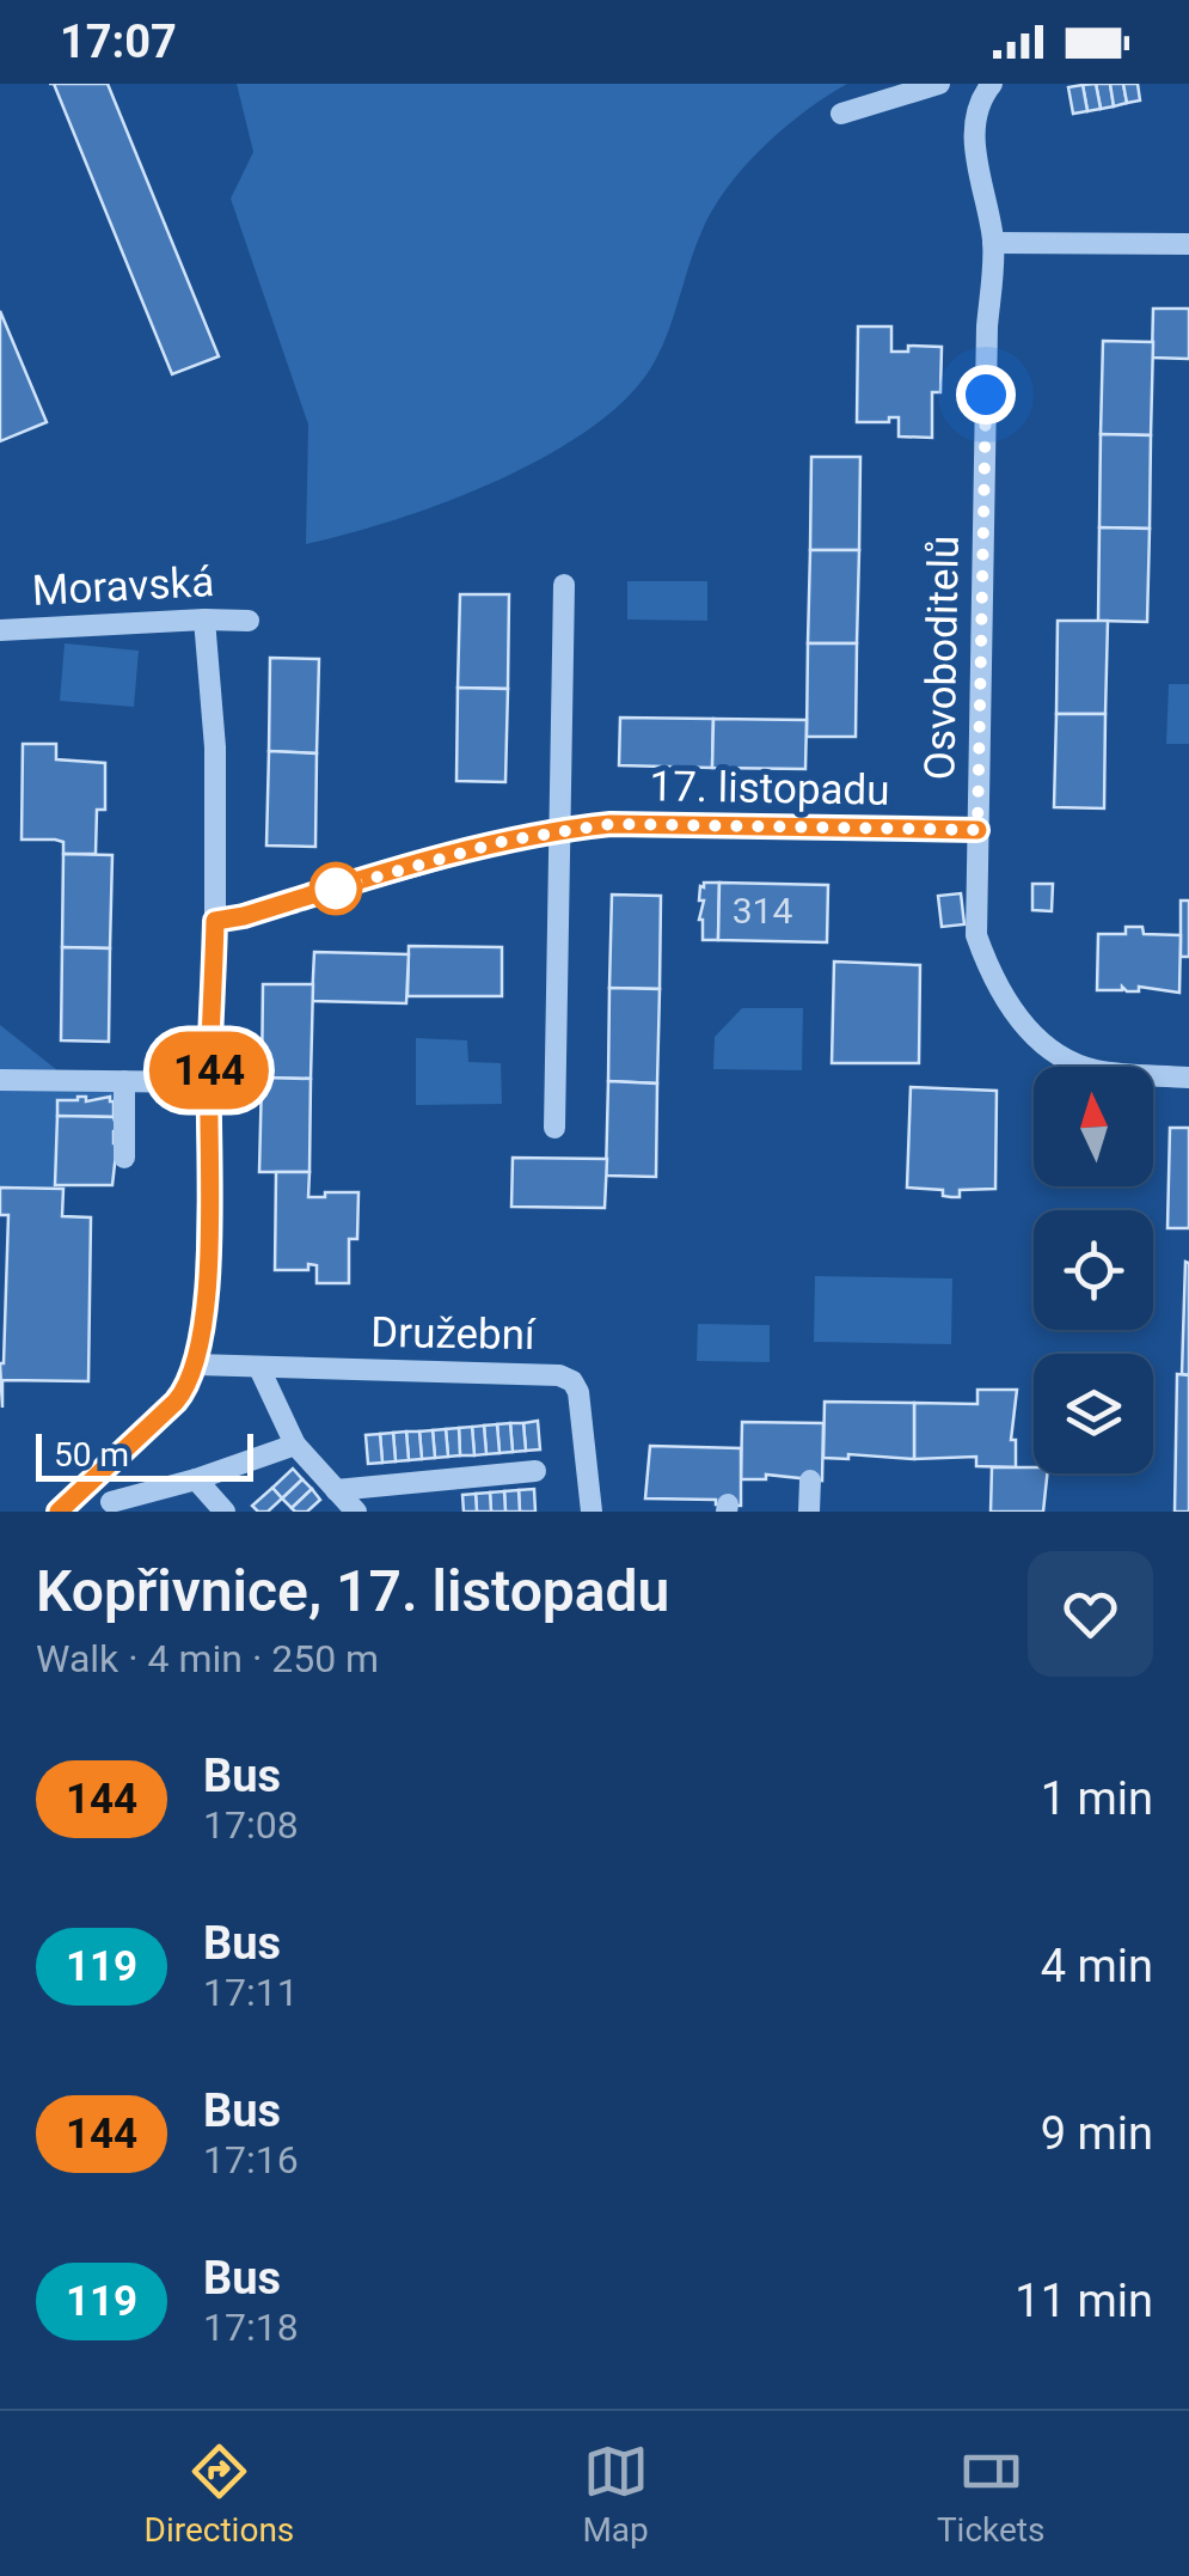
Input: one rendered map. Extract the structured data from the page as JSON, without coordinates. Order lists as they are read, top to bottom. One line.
{"streets":{"street":["Moravská","Osvoboditelů","17. listopadu","Družební"]},"crossings":[["Osvoboditelů","17. listopadu"]],"lines":["bus line 144"],"house_numbers":["314"],"scale_bar":"50 m","north":"top","page":{"status":"17:07","on_map":"144","scale":"50 m","heading":["Kopřivnice, 17. listopadu","Walk · 4 min · 250 m"],"list":[{"mark":"144","name":"Bus","note":"17:08","value":"1 min"},{"mark":"119","name":"Bus","note":"17:11","value":"4 min"},{"mark":"144","name":"Bus","note":"17:16","value":"9 min"},{"mark":"119","name":"Bus","note":"17:18","value":"11 min"}],"tabs":["Directions","Map","Tickets"]}}
